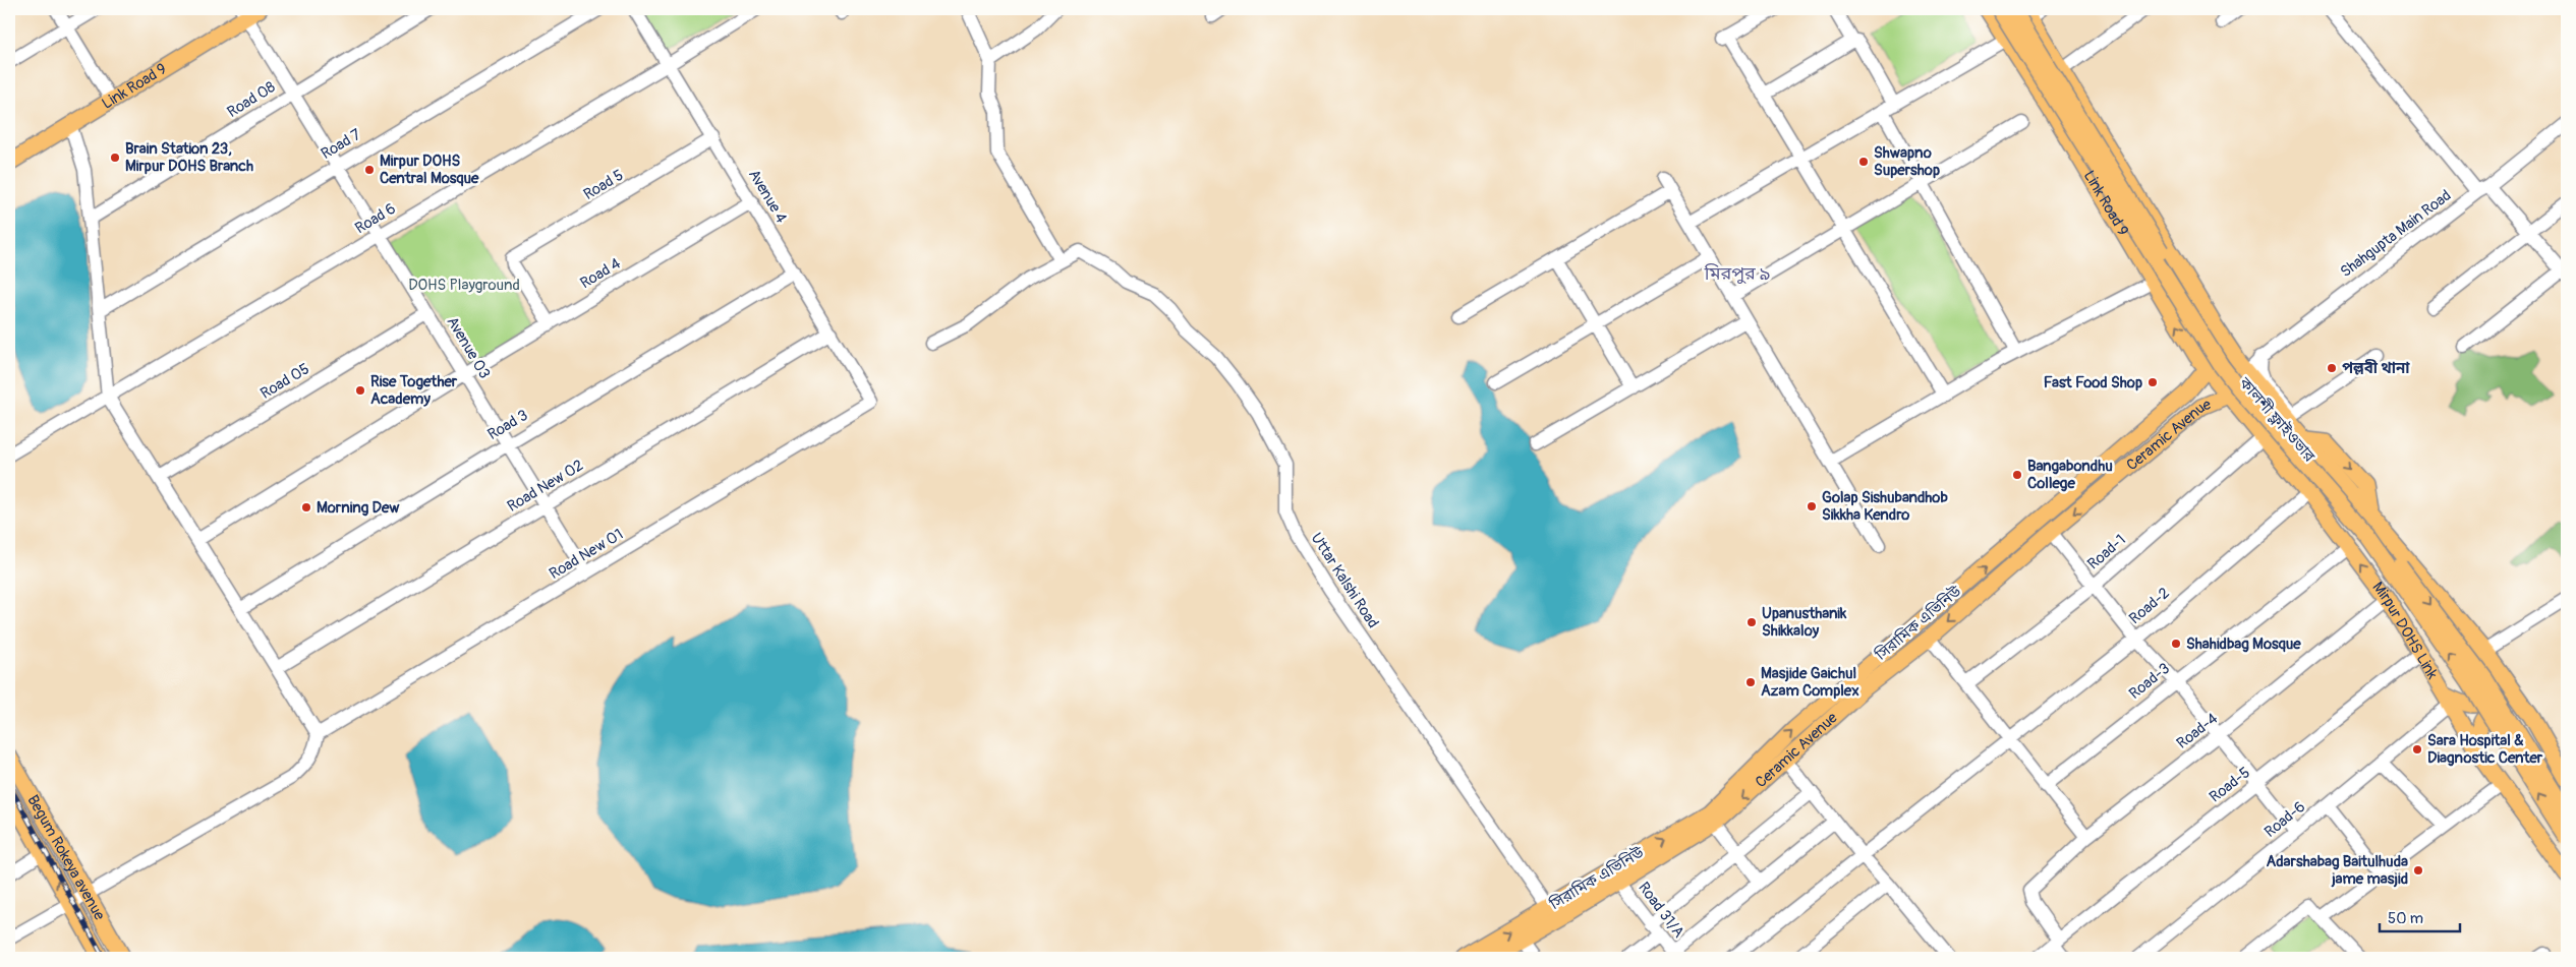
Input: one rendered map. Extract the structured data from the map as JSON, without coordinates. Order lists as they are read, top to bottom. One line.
{"streets":{"main road":["Link Road 9","কালশী ফ্লাইওভার","Ceramic Avenue","সিরামিক এভিনিউ","Mirpur DOHS Link","Begum Rokeya avenue"],"street":["Road 08","Road 7","Road 5","Avenue 4","Road 6","Shahgupta Main Road","Road 4","Avenue 03","Road 05","Road 3","Road New 02","Road-1","Road New 01","Uttar Kalshi Road","Road-2","Road-3","Road-4","Road-5","Road-6","Road 31/A"]},"crossings":[["Link Road 9","Shahgupta Main Road"],["Link Road 9","Avenue 03"],["Link Road 9","Ceramic Avenue"],["Link Road 9","সিরামিক এভিনিউ"],["Link Road 9","Mirpur DOHS Link"],["Road 08","Avenue 03"],["Road 7","Avenue 03"],["Road 5","Avenue 4"],["Road 5","Road 4"],["Avenue 4","Road 6"],["Avenue 4","Road 4"],["Avenue 4","Road 3"],["Avenue 4","Road New 02"],["Avenue 4","Road New 01"],["Road 6","Avenue 03"],["Road 4","Avenue 03"],["Avenue 03","Road 05"],["Avenue 03","Road 3"],["Avenue 03","Road New 02"],["Avenue 03","Road New 01"],["Ceramic Avenue","সিরামিক এভিনিউ"],["Ceramic Avenue","Mirpur DOHS Link"],["Ceramic Avenue","Road 31/A"],["Road-1","Mirpur DOHS Link"],["Uttar Kalshi Road","সিরামিক এভিনিউ"],["Road-2","Mirpur DOHS Link"],["Mirpur DOHS Link","Road-3"],["Mirpur DOHS Link","Road-4"],["Mirpur DOHS Link","Road-5"],["Mirpur DOHS Link","Road-6"],["Road-4","Road-5"]],"one_way":["Ceramic Avenue","সিরামিক এভিনিউ"],"districts":["মিরপুর ৯"],"parks":["DOHS Playground"],"places":["Brain Station 23, Mirpur DOHS Branch","Shwapno Supershop","Mirpur DOHS Central Mosque","পল্লবী থানা","Fast Food Shop","Rise Together Academy","Bangabondhu College","Golap Sishubandhob Sikkha Kendro","Morning Dew","Upanusthanik Shikkaloy","Shahidbag Mosque","Masjide Gaichul Azam Complex","Sara Hospital & Diagnostic Center","Adarshabag Baitulhuda jame masjid"],"scale_bar":"50 m"}
